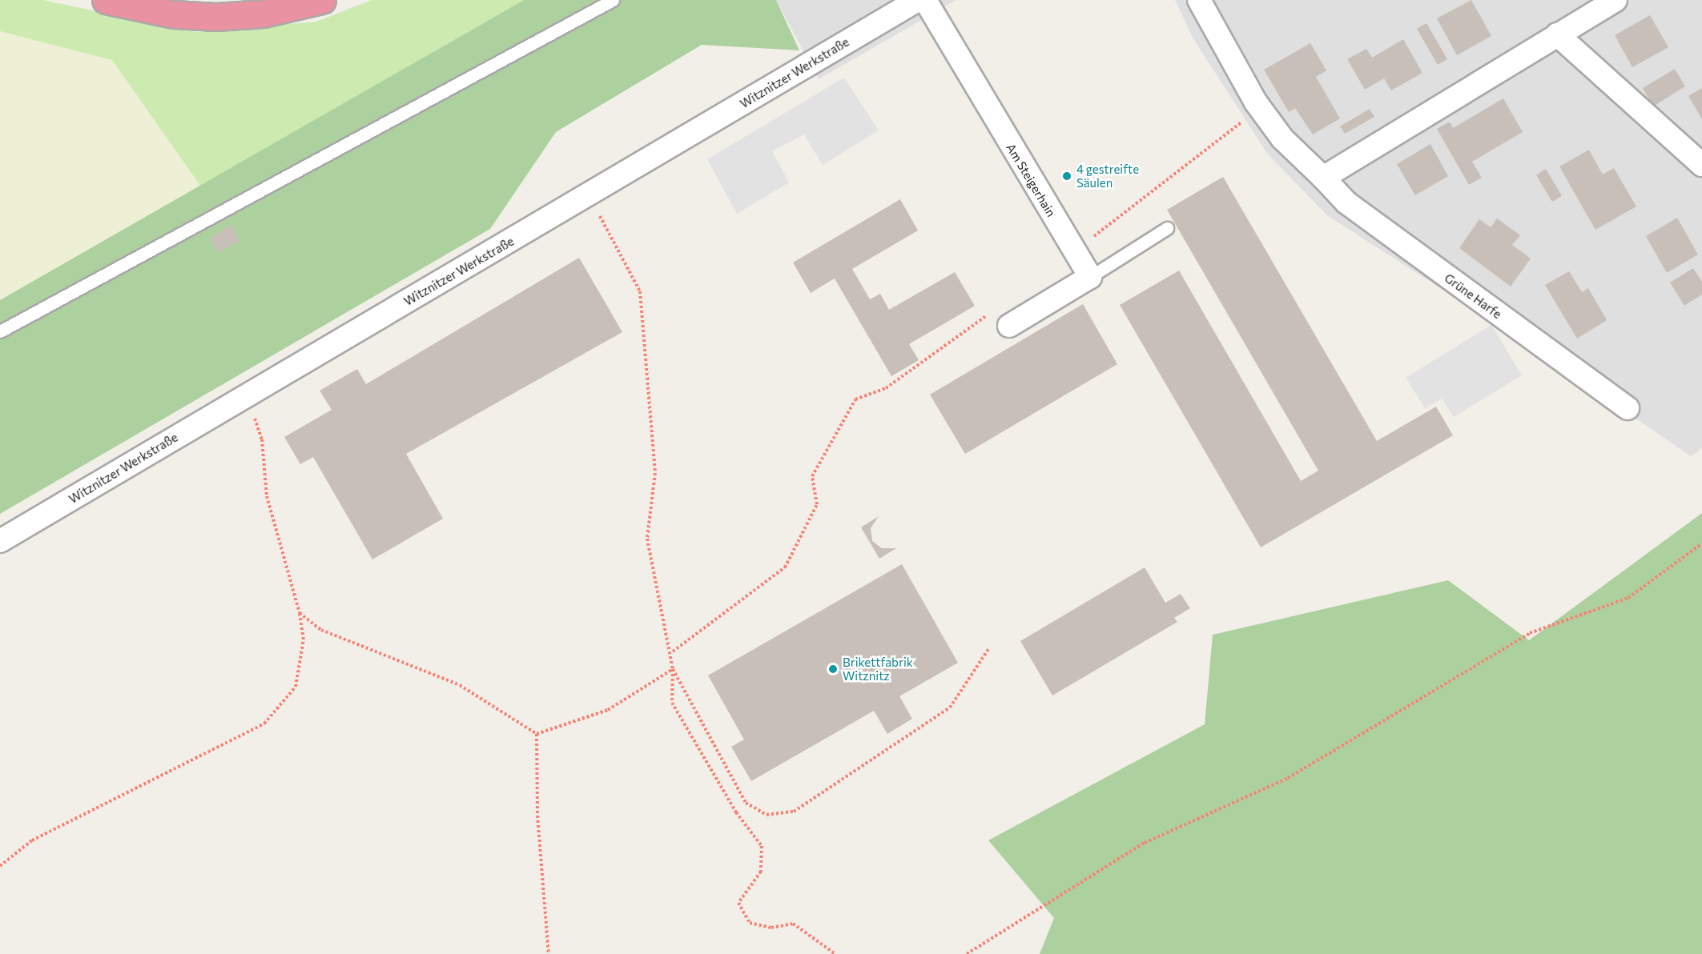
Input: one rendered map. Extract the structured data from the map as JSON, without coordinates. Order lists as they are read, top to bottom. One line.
{"streets":{"street":["Witznitzer Werkstraße","Am Steigerhain","Grüne Harfe"]},"places":["4 gestreifte Säulen","Brikettfabrik Witznitz"]}
